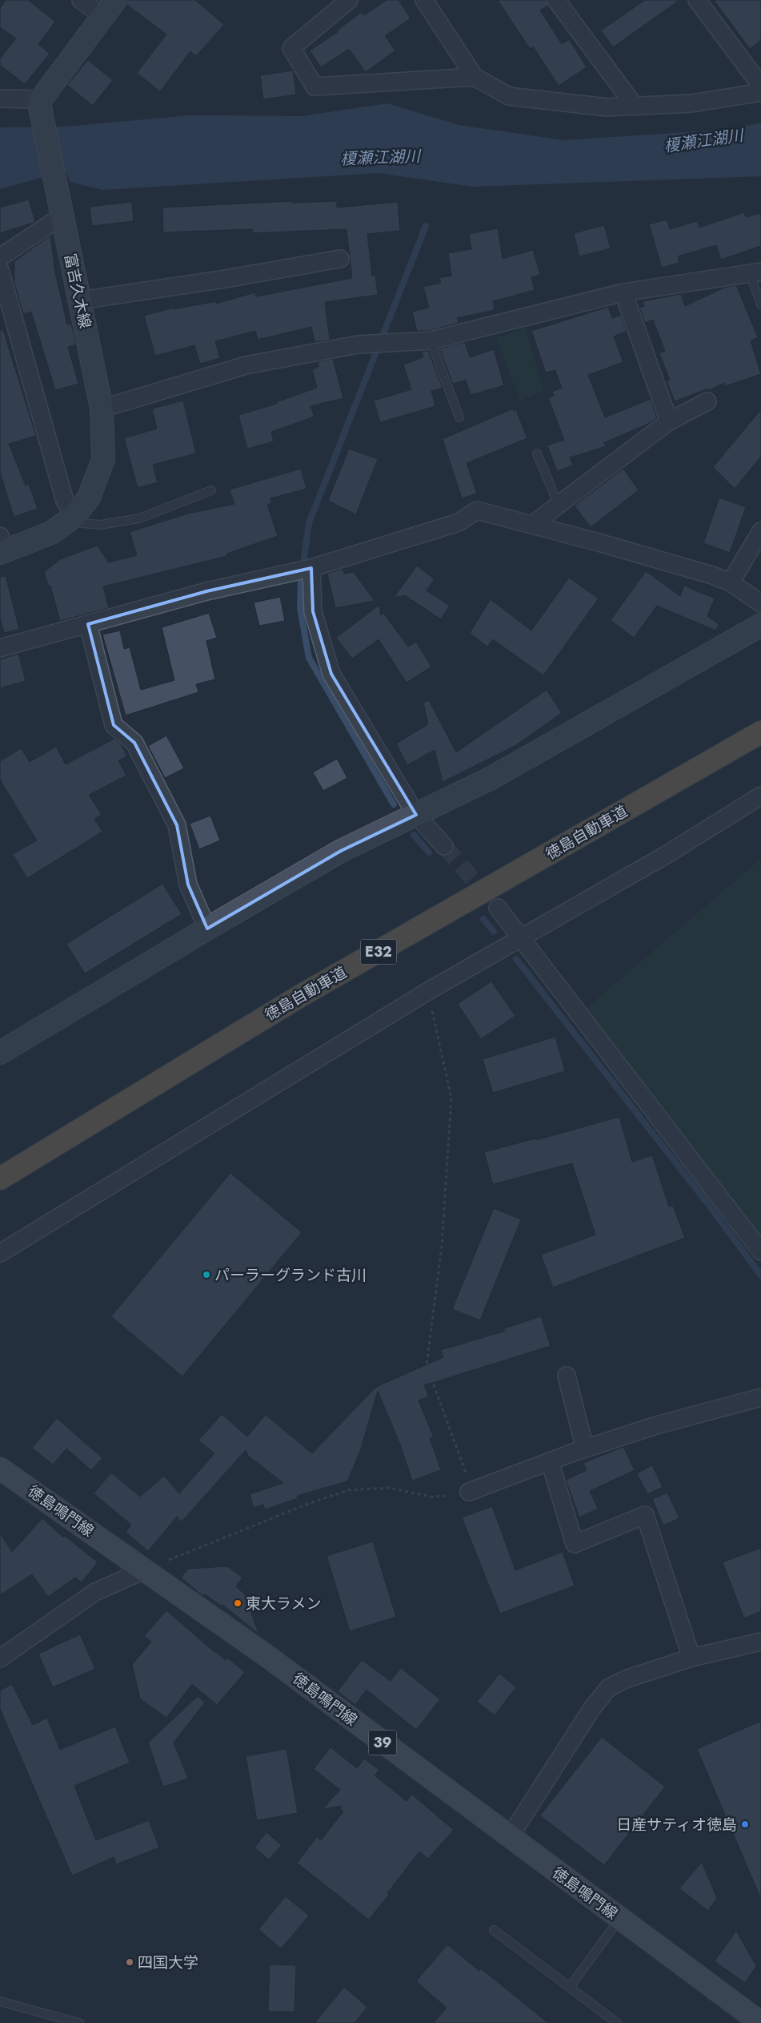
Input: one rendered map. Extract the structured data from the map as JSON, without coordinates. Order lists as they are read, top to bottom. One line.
{"streets":{"highway":["徳島自動車道","E32"],"main road":["徳島鳴門線","39"],"street":["富吉久木線"]},"water":["榎瀬江湖川"],"places":["パーラーグランド古川","東大ラメン","日産サティオ徳島","四国大学"]}
